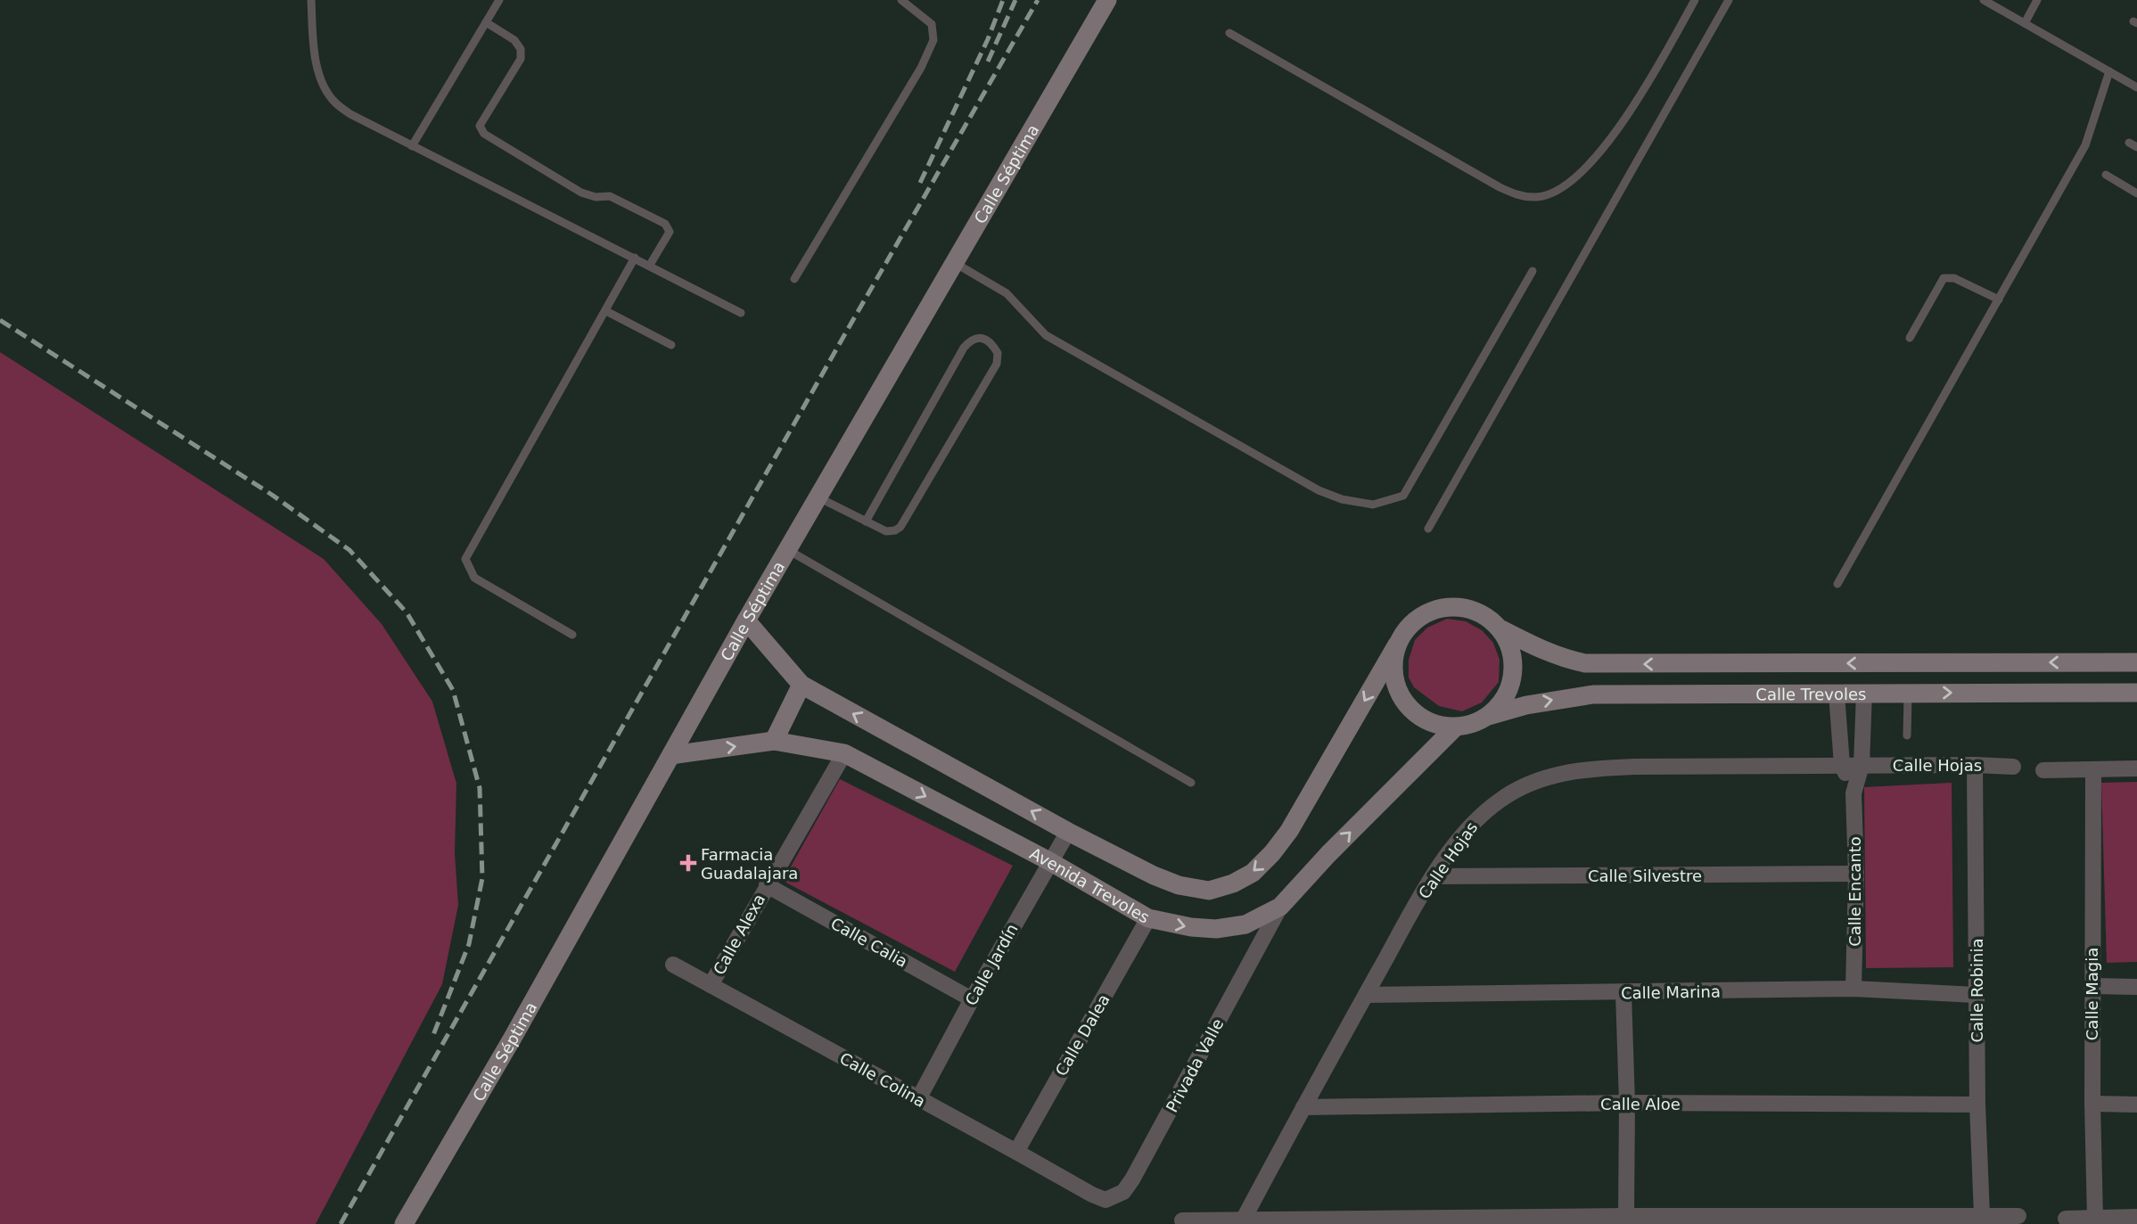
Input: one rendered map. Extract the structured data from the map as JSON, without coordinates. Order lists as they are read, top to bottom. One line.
{"streets":{"street":["Calle Séptima","Calle Trevoles","Calle Hojas","Calle Silvestre","Avenida Trevoles","Calle Encanto","Calle Alexa","Calle Calia","Calle Jardín","Calle Robinia","Calle Marina","Calle Magia","Calle Dalea","Privada Valle","Calle Colina","Calle Aloe"]},"crossings":[["Calle Séptima","Avenida Trevoles"],["Calle Trevoles","Avenida Trevoles"],["Calle Trevoles","Calle Encanto"],["Calle Hojas","Calle Silvestre"],["Calle Hojas","Calle Encanto"],["Calle Hojas","Calle Robinia"],["Calle Hojas","Calle Marina"],["Calle Hojas","Calle Aloe"],["Calle Silvestre","Calle Encanto"],["Avenida Trevoles","Calle Alexa"],["Avenida Trevoles","Calle Jardín"],["Avenida Trevoles","Calle Dalea"],["Avenida Trevoles","Privada Valle"],["Calle Encanto","Calle Marina"],["Calle Alexa","Calle Calia"],["Calle Alexa","Calle Colina"],["Calle Calia","Calle Jardín"],["Calle Jardín","Calle Colina"],["Calle Robinia","Calle Marina"],["Calle Robinia","Calle Aloe"],["Calle Dalea","Calle Colina"],["Privada Valle","Calle Colina"]],"one_way":["Avenida Trevoles"],"places":{"health":["Farmacia Guadalajara"]}}
